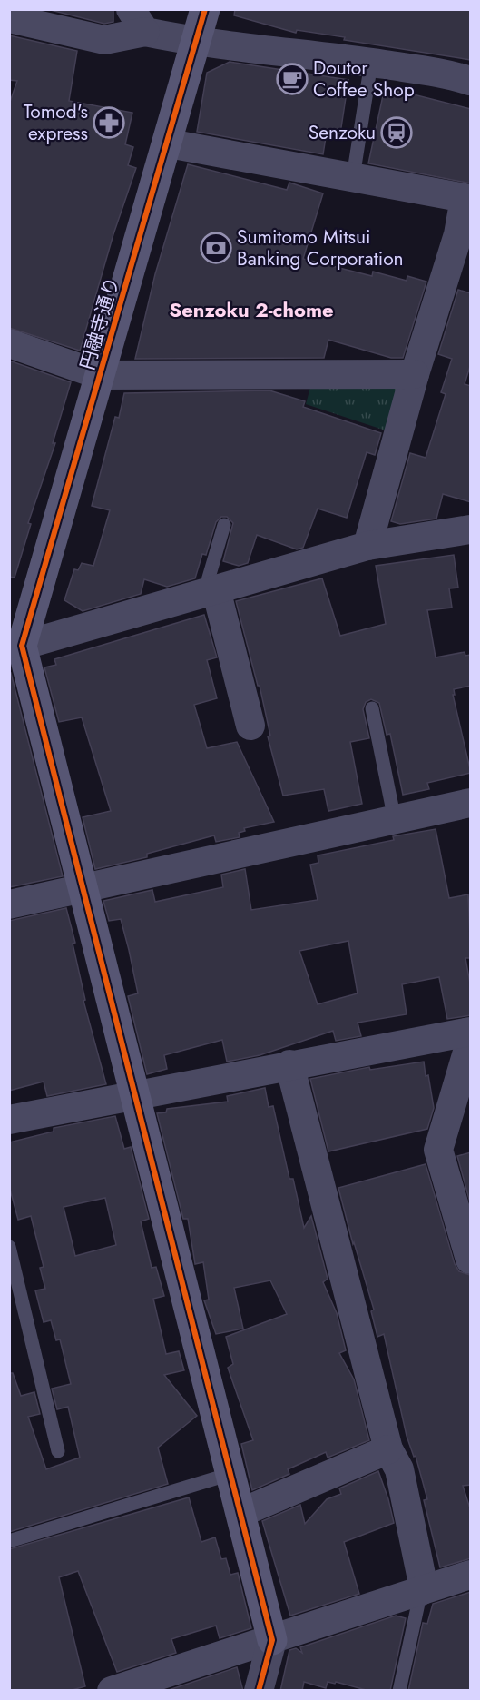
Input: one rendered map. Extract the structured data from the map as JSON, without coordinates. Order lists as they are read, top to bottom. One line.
{"streets":{"street":["円融寺通り"]},"districts":["Senzoku 2-chome"],"places":{"cafe":["Doutor Coffee Shop"],"pharmacy":["Tomod's express"],"station":["Senzoku"],"bank":["Sumitomo Mitsui Banking Corporation"]}}
